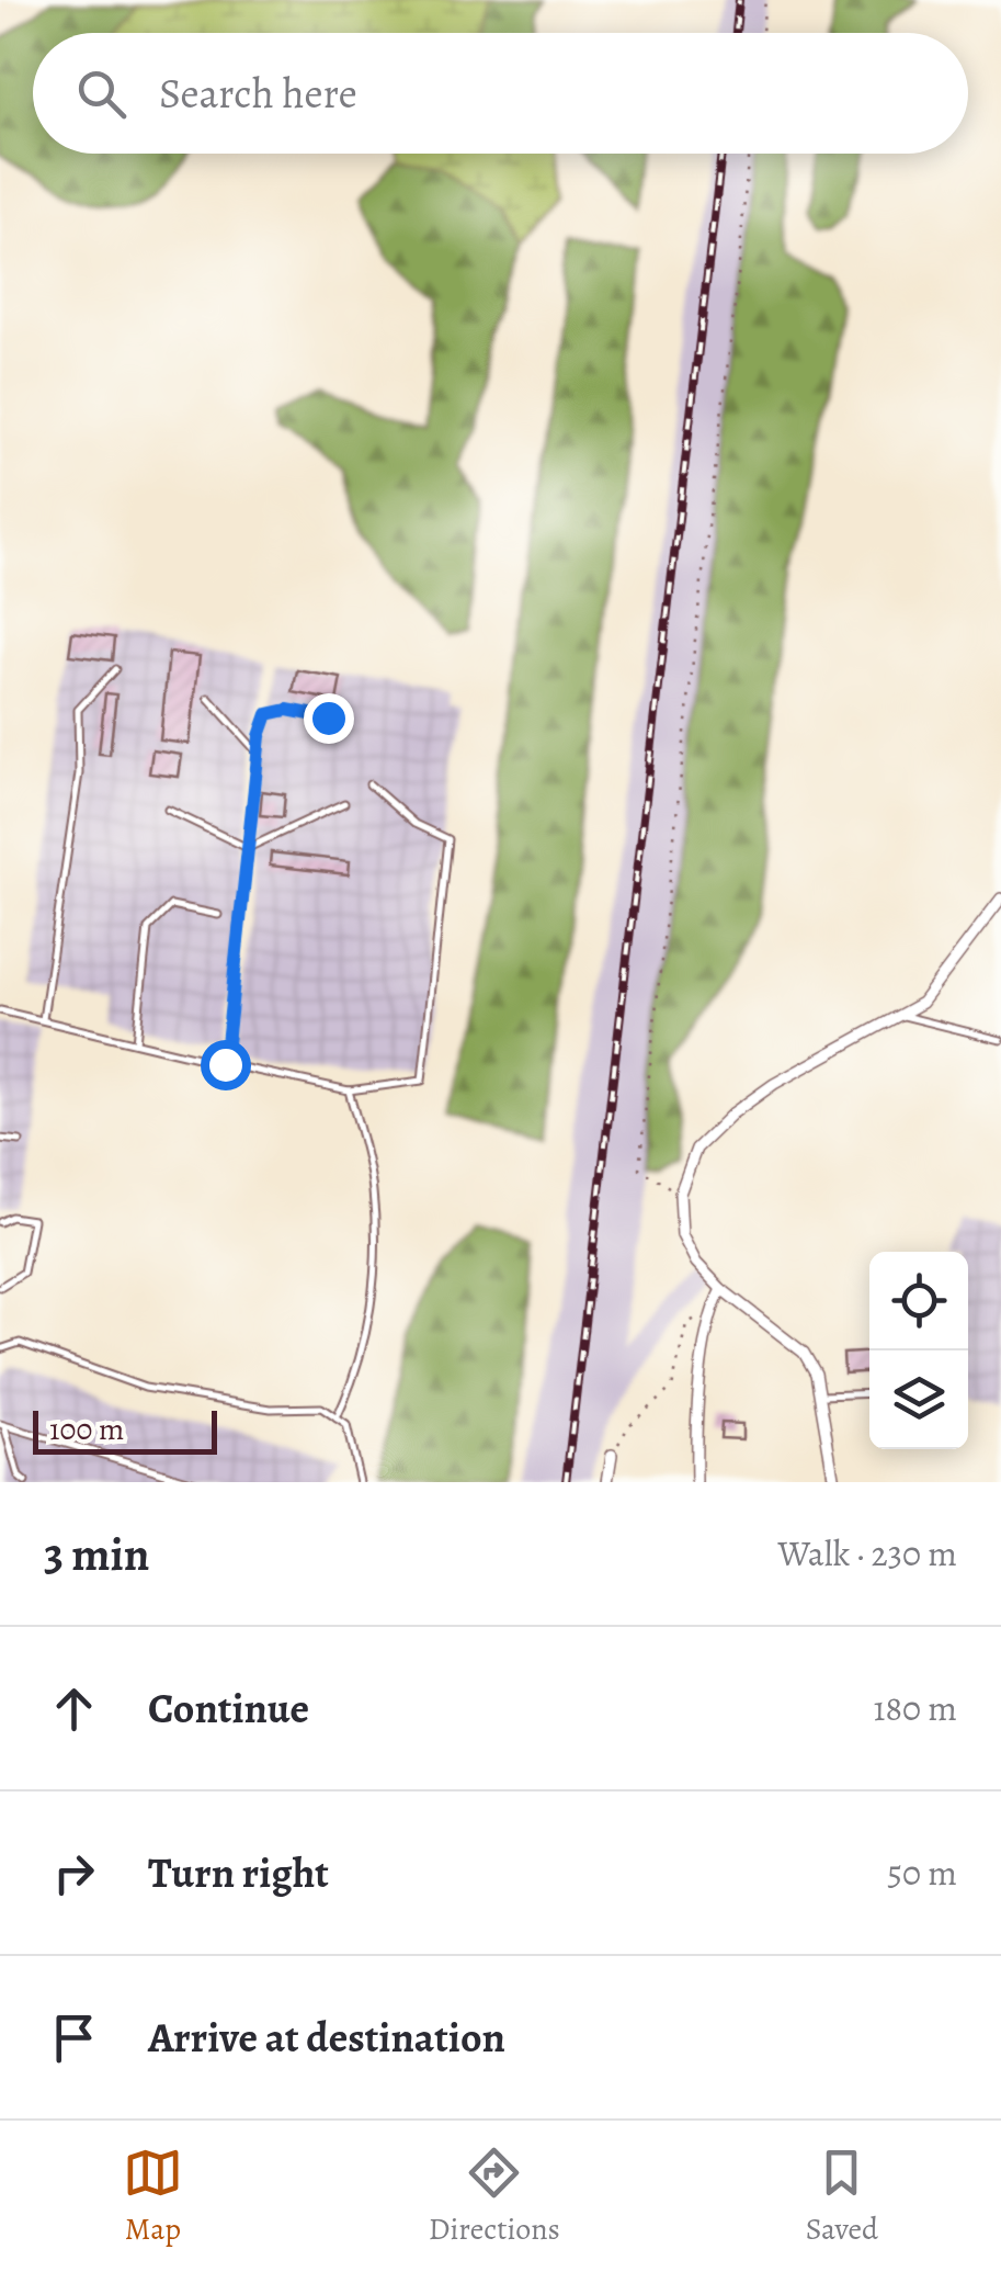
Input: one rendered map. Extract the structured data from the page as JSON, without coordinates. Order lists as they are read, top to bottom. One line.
{"scale_bar":"100 m","page":{"search":"Search here","scale":"100 m","heading":["3 min","Walk · 230 m"],"list":[["Continue","180 m"],["Turn right","50 m"],"Arrive at destination"],"nav":["Map","Directions","Saved"]}}
